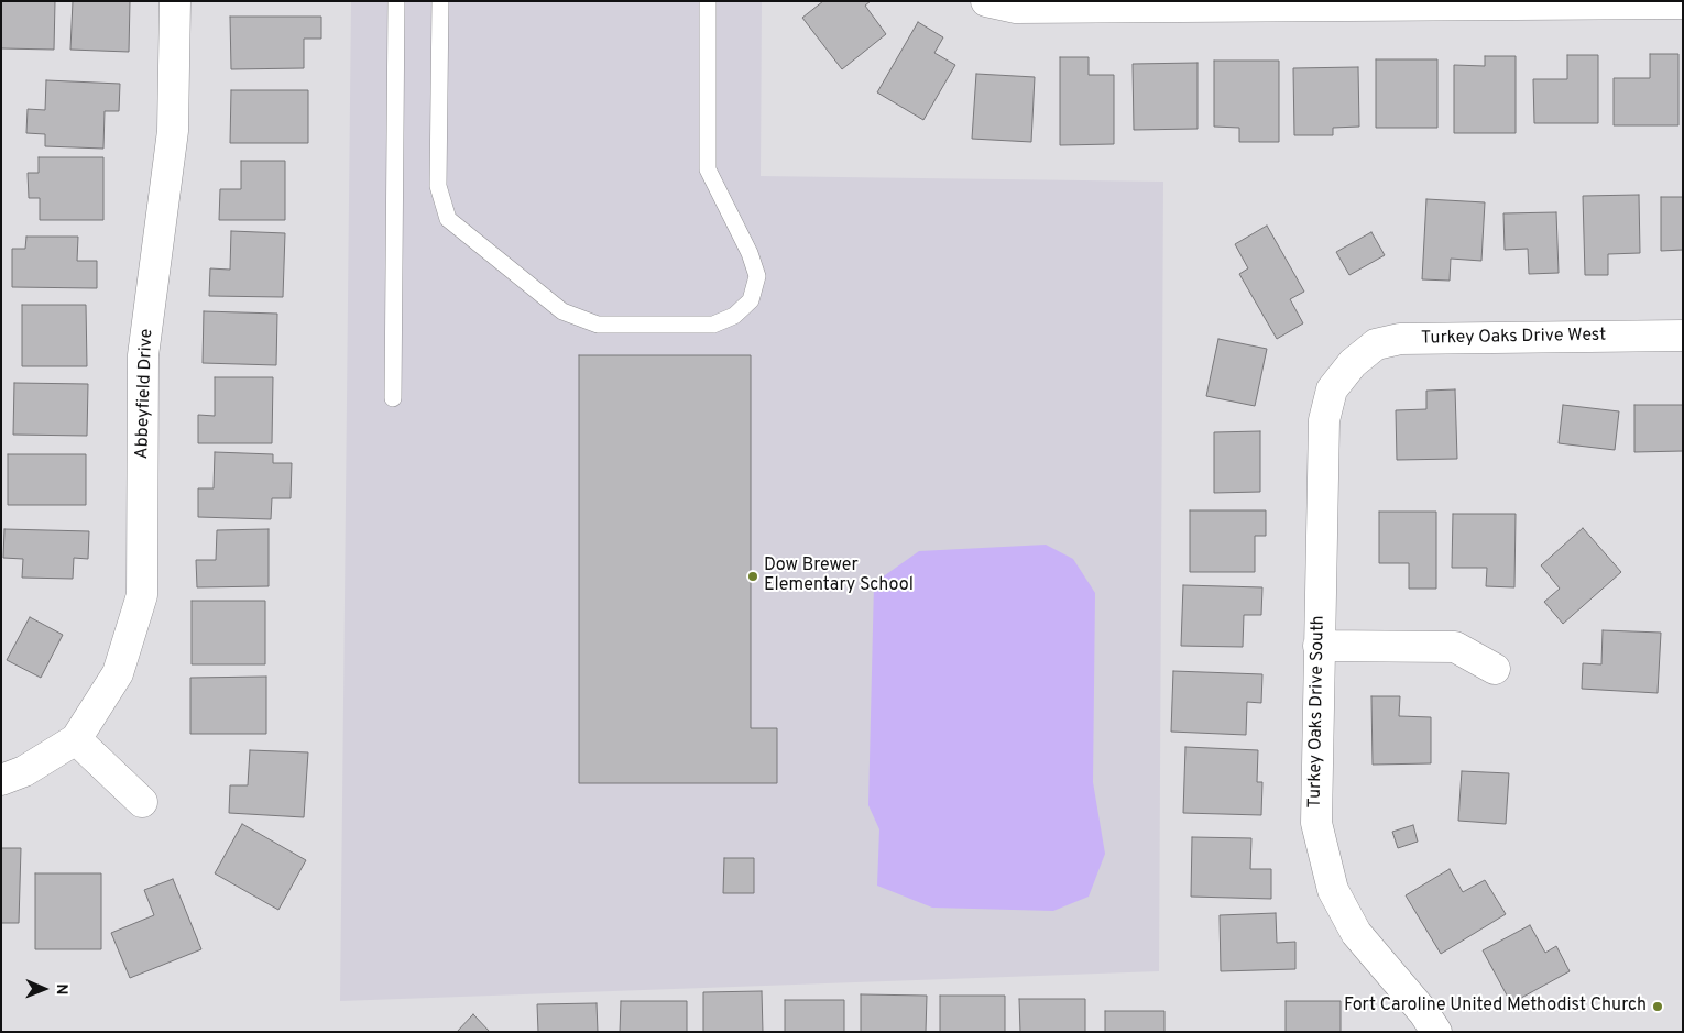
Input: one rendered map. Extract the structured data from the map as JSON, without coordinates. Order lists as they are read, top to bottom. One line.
{"streets":{"street":["Turkey Oaks Drive West","Abbeyfield Drive","Turkey Oaks Drive South"]},"crossings":[["Turkey Oaks Drive West","Turkey Oaks Drive South"]],"places":["Dow Brewer Elementary School","Fort Caroline United Methodist Church"],"north":"right"}
